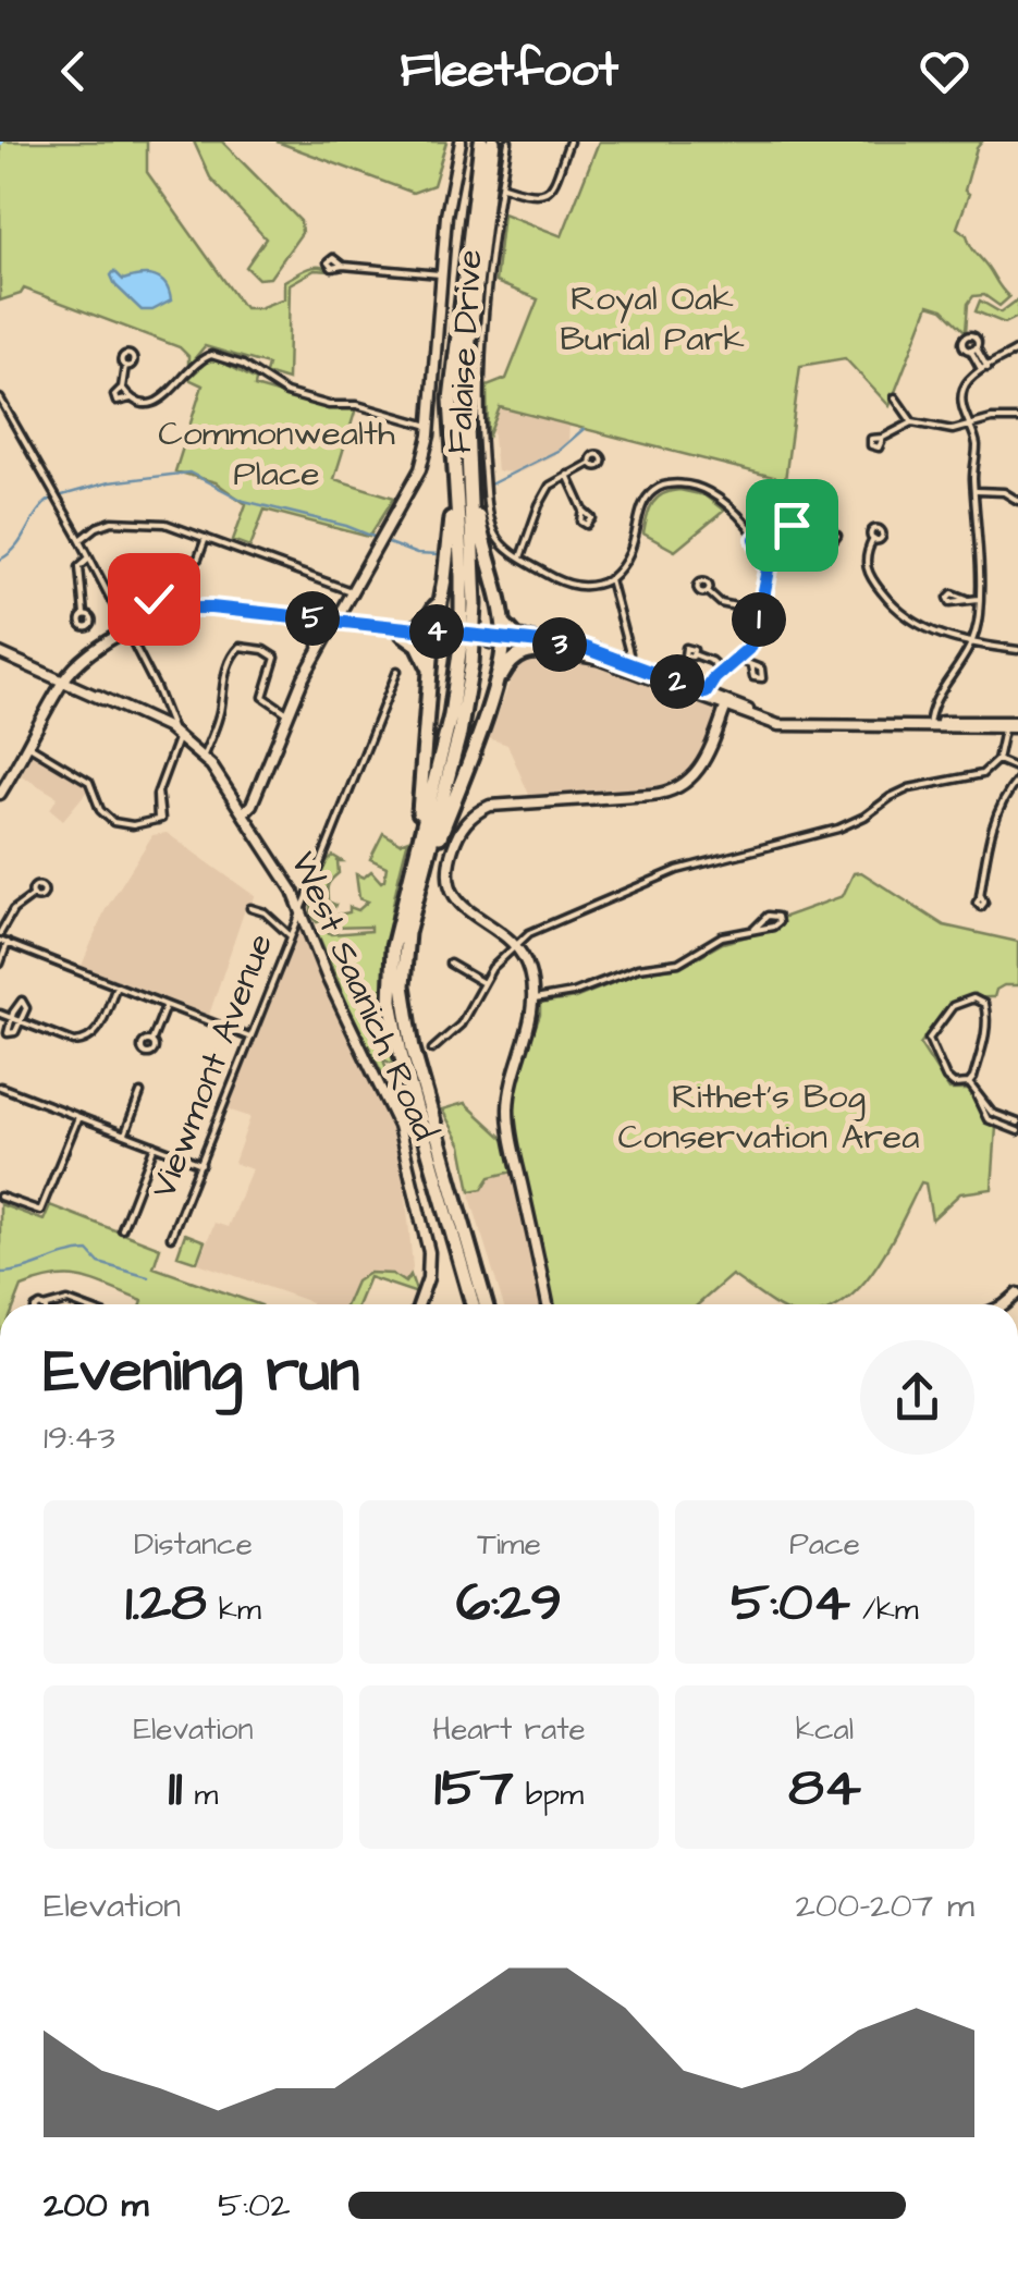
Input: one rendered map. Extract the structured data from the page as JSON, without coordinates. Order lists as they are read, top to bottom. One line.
{"streets":{"main road":["West Saanich Road"],"street":["Falaise Drive","Viewmont Avenue"]},"crossings":[["West Saanich Road","Viewmont Avenue"]],"parks":["Royal Oak Burial Park","Commonwealth Place","Rithet's Bog Conservation Area"],"page":{"header":"Fleetfoot","pins":["5","1","4","3","2"],"heading":["Evening run","19:43"],"stats":[["Distance","1.28 km"],["Time","6:29"],["Pace","5:04 /km"],["Elevation","11 m"],["Heart rate","157 bpm"],["kcal","84"]],"chart":["Elevation","200–207 m"],"list":[{"name":"200 m","note":"5:02"}]}}
